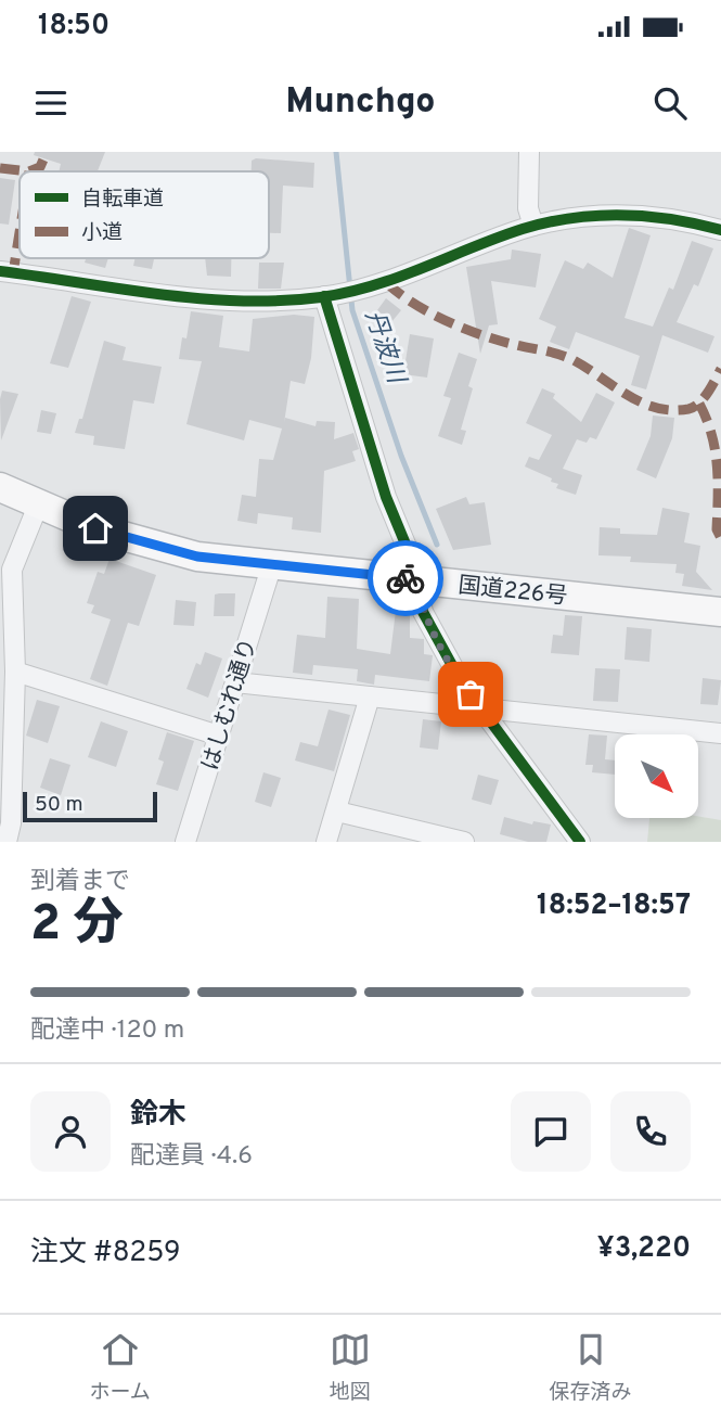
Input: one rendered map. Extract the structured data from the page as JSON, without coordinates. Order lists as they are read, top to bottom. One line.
{"streets":{"highway":["国道226号"],"street":["はしむれ通り"]},"crossings":[["国道226号","はしむれ通り"]],"water":["丹波川"],"legend":["自転車道","小道"],"scale_bar":"50 m","north":"bottom right","page":{"status":"18:50","header":"Munchgo","scale":"50 m","heading":["2 分","到着まで","18:52–18:57"],"panel":["鈴木","配達員 · 4.6","注文 #8259","¥3,220"],"bar":"配達中 · 120 m","tabs":["ホーム","地図","保存済み"]}}
